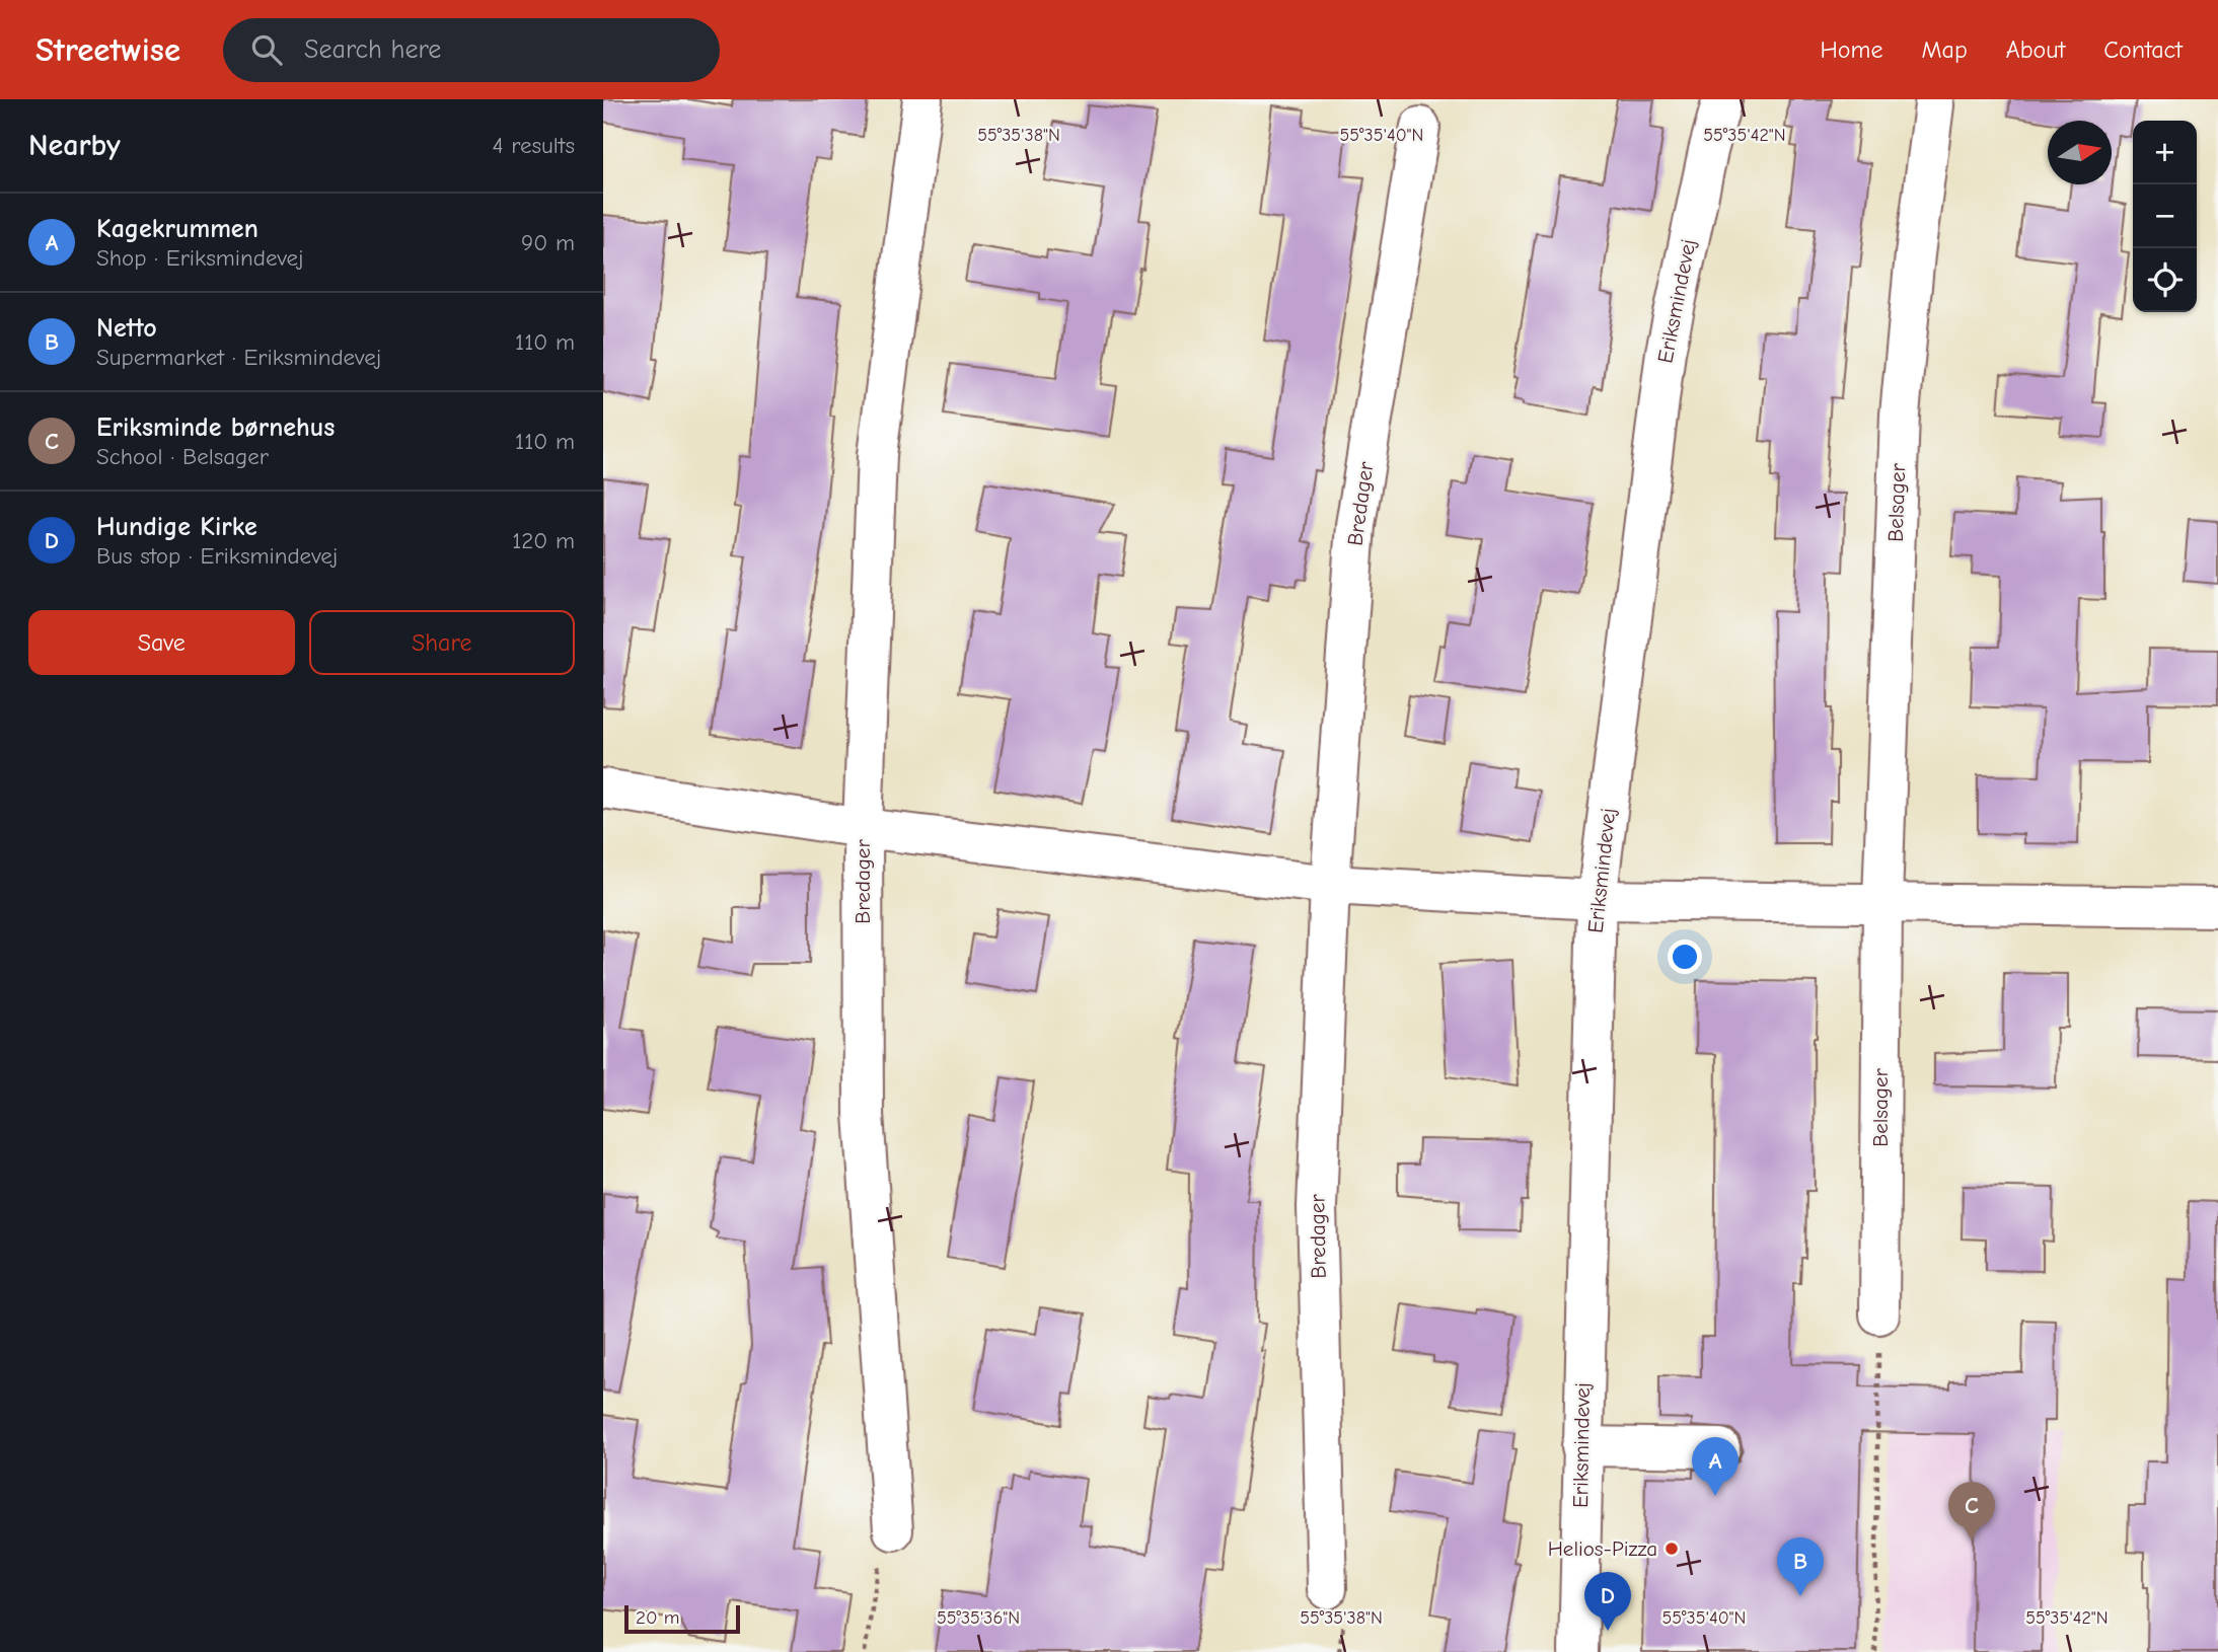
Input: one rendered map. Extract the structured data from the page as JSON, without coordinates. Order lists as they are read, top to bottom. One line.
{"streets":{"street":["Eriksmindevej","Belsager","Bredager"]},"crossings":[["Eriksmindevej","Bredager"]],"places":["Helios-Pizza"],"scale_bar":"20 m","north":"right","page":{"header":"Streetwise","search":"Search here","nav":["Home","Map","About","Contact"],"heading":["Nearby","4 results"],"map_buttons":["+","−"],"list":[{"mark":"A","name":"Kagekrummen","note":"Shop · Eriksmindevej","value":"90 m"},{"mark":"B","name":"Netto","note":"Supermarket · Eriksmindevej","value":"110 m"},{"mark":"C","name":"Eriksminde børnehus","note":"School · Belsager","value":"110 m"},{"mark":"D","name":"Hundige Kirke","note":"Bus stop · Eriksmindevej","value":"120 m"}],"buttons":["Save","Share"],"pins":["A","C","B","D"],"scale":"20 m"},"coordinates":["55°35'38\"N","55°35'40\"N","55°35'42\"N","55°35'36\"N"]}
